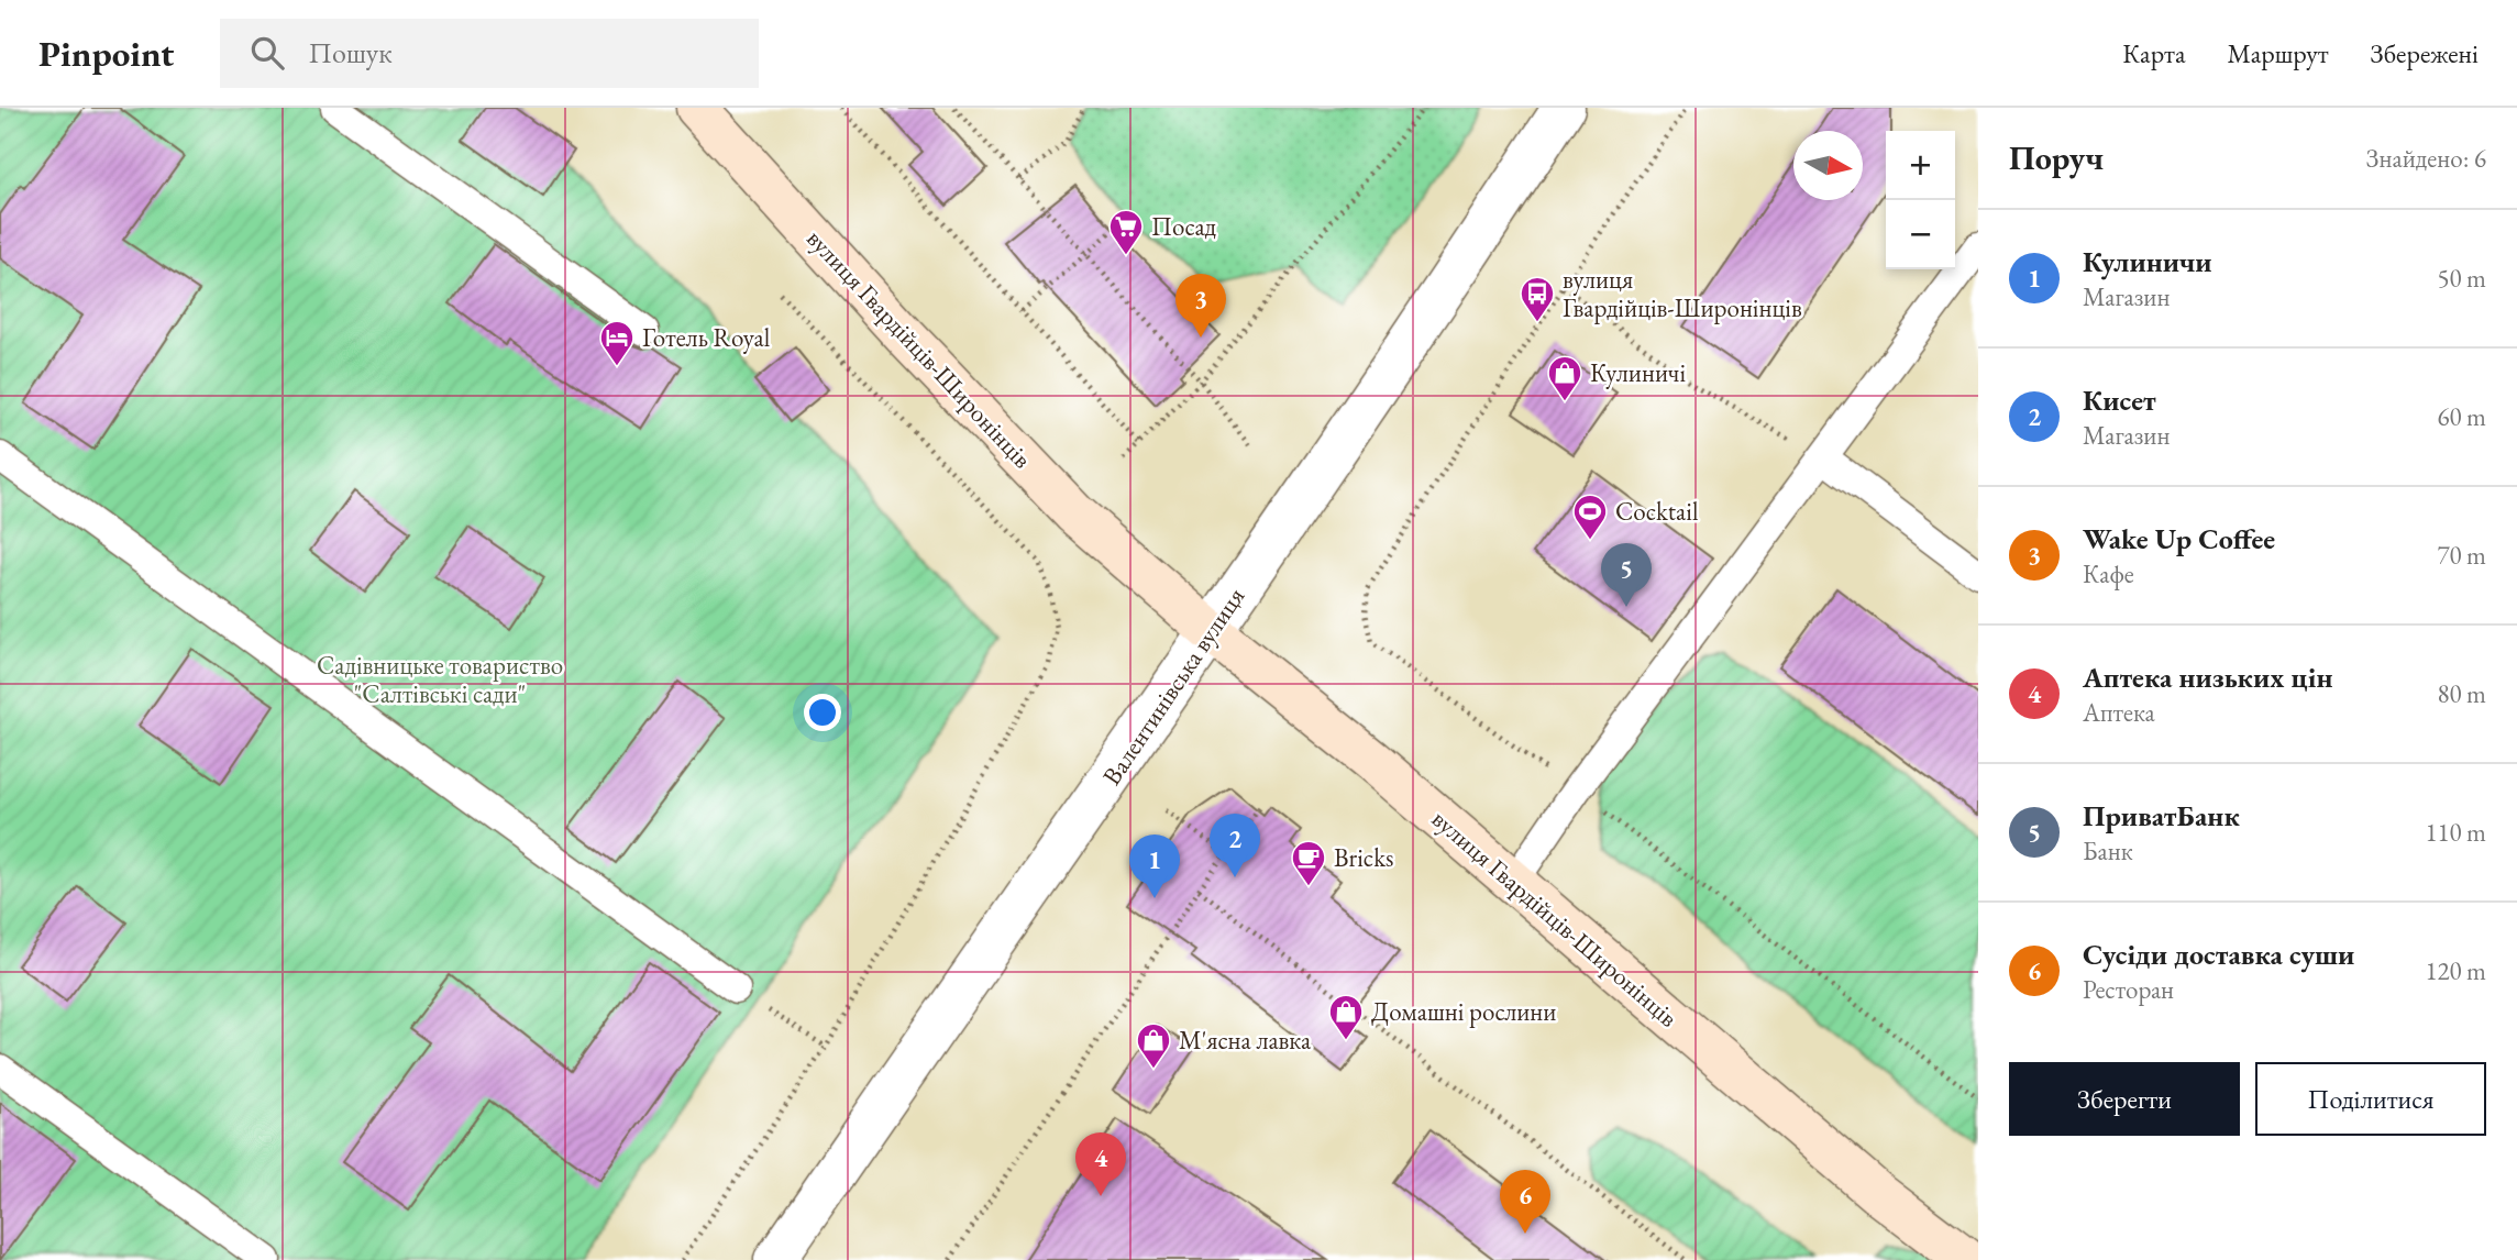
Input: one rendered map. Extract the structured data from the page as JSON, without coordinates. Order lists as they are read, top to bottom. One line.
{"streets":{"main road":["вулиця Гвардійців-Широнінців"],"street":["Валентинівська вулиця"]},"crossings":[["вулиця Гвардійців-Широнінців","Валентинівська вулиця"]],"parks":["Садівницьке товариство \"Салтівські сади\""],"places":{"supermarket":["Посад"],"bus stop":["вулиця Гвардійців-Широнінців"],"hotel":["Готель Royal"],"shop":["Кулиничі","Домашні рослини","М'ясна лавка"],"sports":["Cocktail"],"cafe":["Bricks"]},"north":"right","page":{"header":"Pinpoint","search":"Пошук","nav":["Карта","Маршрут","Збережені"],"heading":["Поруч","Знайдено: 6"],"map_buttons":["+","−"],"list":[{"mark":"1","name":"Кулиничи","note":"Магазин","value":"50 m"},{"mark":"2","name":"Кисет","note":"Магазин","value":"60 m"},{"mark":"3","name":"Wake Up Coffee","note":"Кафе","value":"70 m"},{"mark":"4","name":"Аптека низьких цін","note":"Аптека","value":"80 m"},{"mark":"5","name":"ПриватБанк","note":"Банк","value":"110 m"},{"mark":"6","name":"Сусіди доставка суши","note":"Ресторан","value":"120 m"}],"pins":["3","5","2","1","4","6"],"buttons":["Зберегти","Поділитися"]}}
